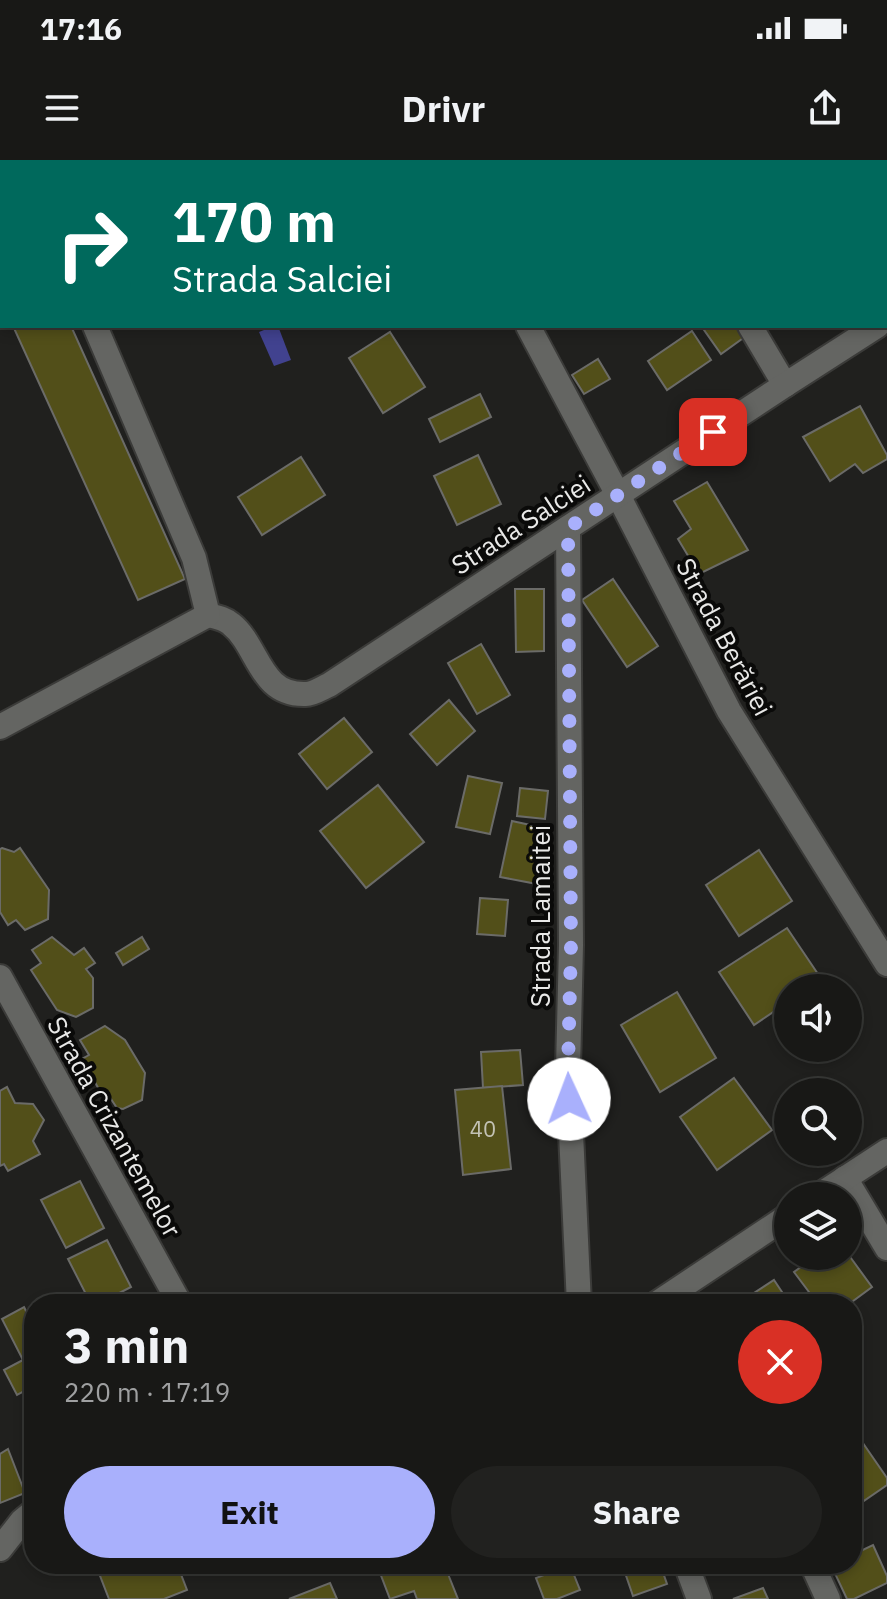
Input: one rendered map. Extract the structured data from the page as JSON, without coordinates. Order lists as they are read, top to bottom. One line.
{"streets":{"street":["Strada Salciei","Strada Berăriei","Strada Lamaitei","Strada Crizantemelor"]},"crossings":[["Strada Salciei","Strada Berăriei"],["Strada Salciei","Strada Lamaitei"]],"house_numbers":["40"],"page":{"status":"17:16","header":"Drivr","turn":["170 m","Strada Salciei"],"heading":["3 min","220 m · 17:19"],"buttons":["Exit","Share"]}}
